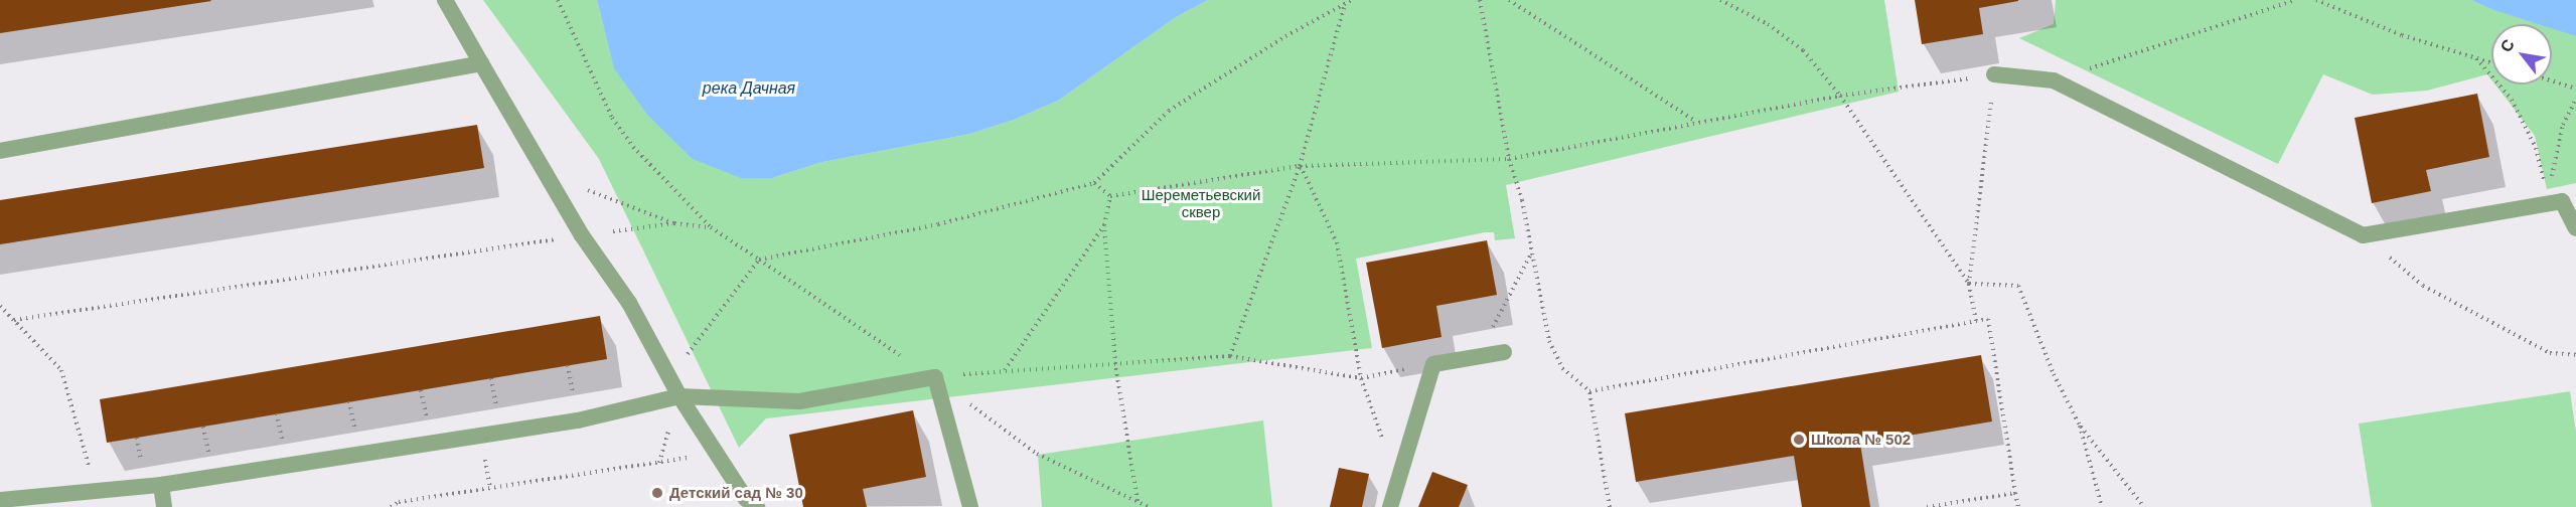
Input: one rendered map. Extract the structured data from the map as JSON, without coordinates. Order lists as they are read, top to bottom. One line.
{"water":["река Дачная"],"parks":["Шереметьевский сквер"],"places":["Школа № 502","Детский сад № 30"],"north":"top left"}
